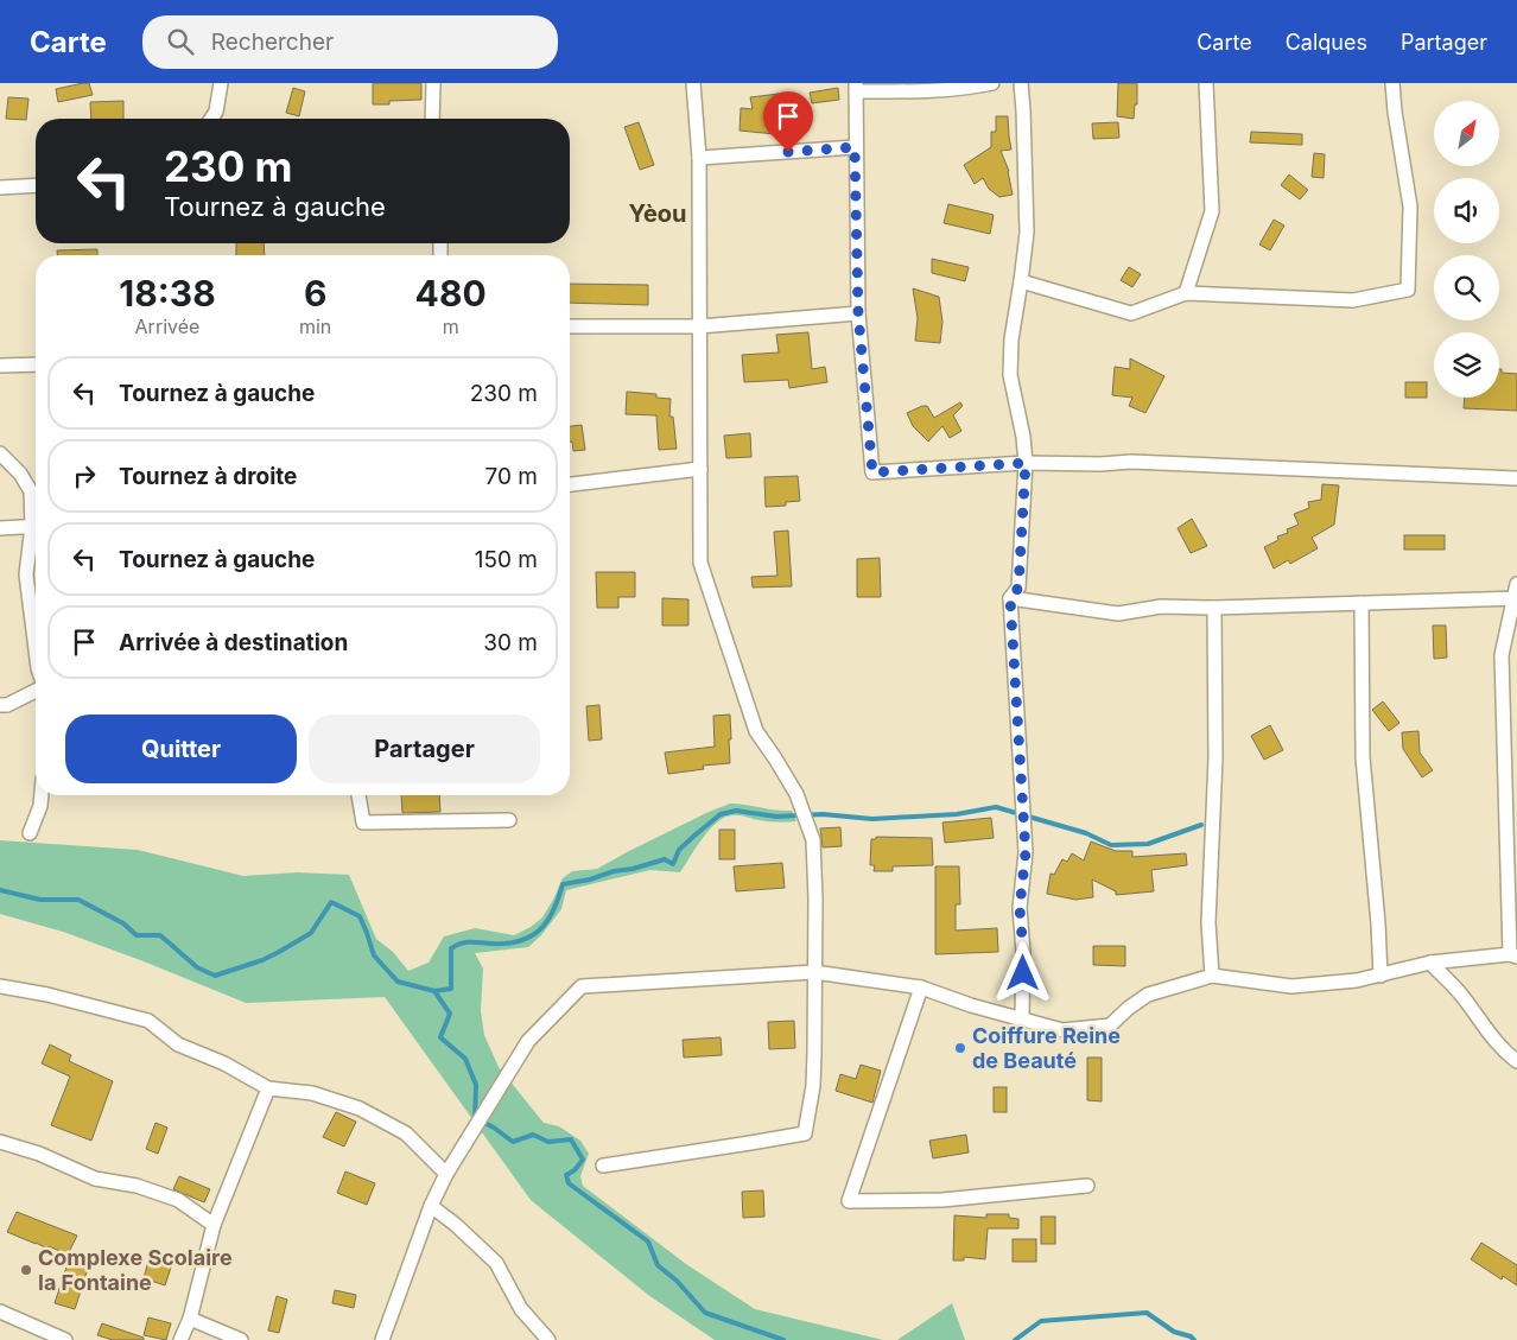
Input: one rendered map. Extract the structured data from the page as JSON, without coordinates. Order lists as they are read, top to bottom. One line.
{"districts":["Yèou"],"places":["Coiffure Reine de Beauté","Complexe Scolaire la Fontaine"],"north":"top right","page":{"header":"Carte","search":"Rechercher","nav":["Carte","Calques","Partager"],"turn":["230 m","Tournez à gauche"],"eta":["18:38","Arrivée","6","min","480","m"],"list":[{"name":"Tournez à gauche","value":"230 m"},{"name":"Tournez à droite","value":"70 m"},{"name":"Tournez à gauche","value":"150 m"},{"name":"Arrivée à destination","value":"30 m"}],"buttons":["Quitter","Partager"]}}
